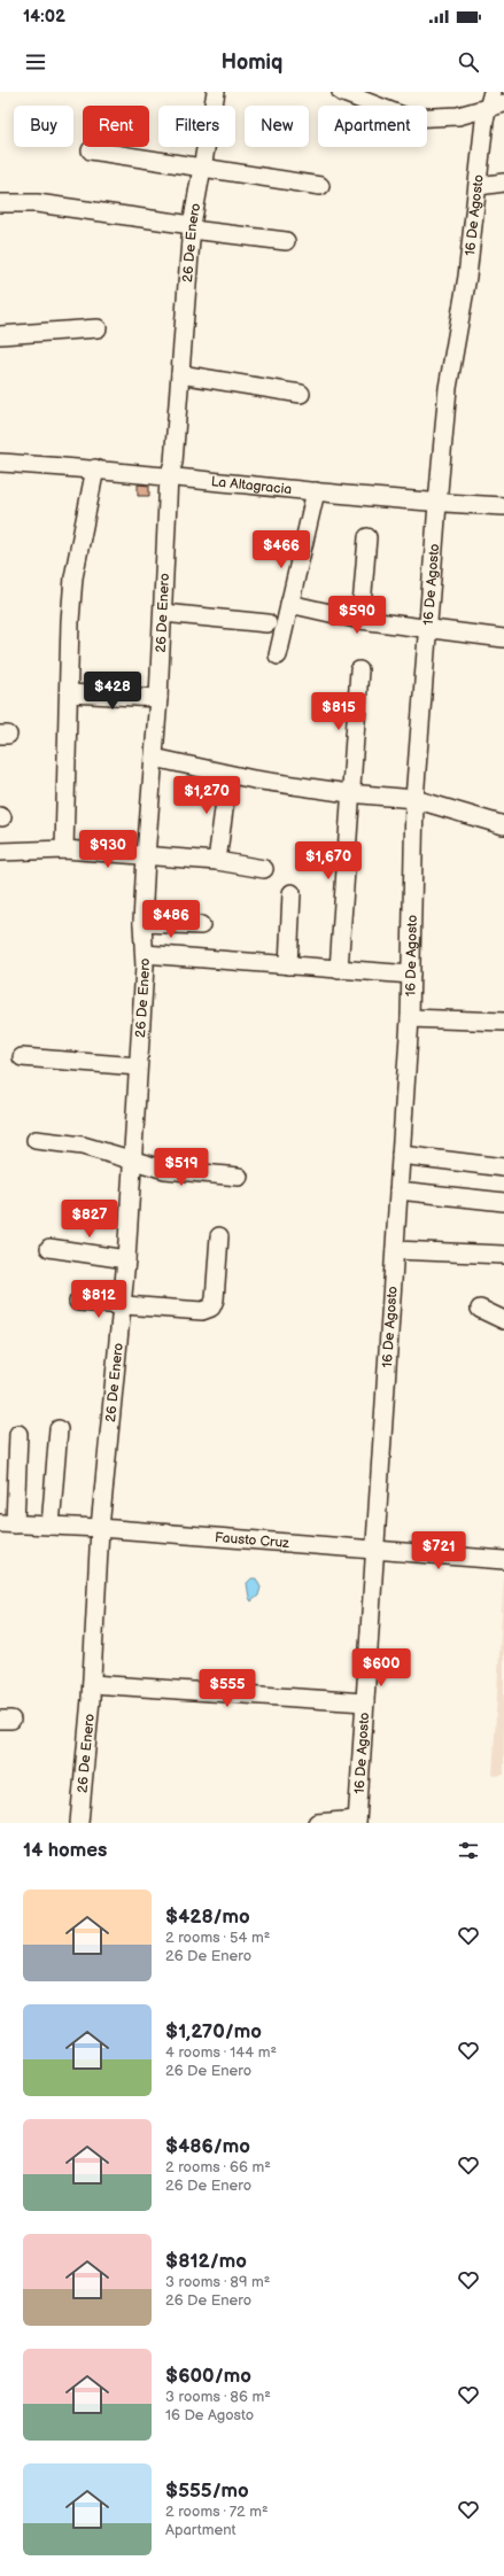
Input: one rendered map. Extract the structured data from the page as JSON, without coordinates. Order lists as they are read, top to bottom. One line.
{"streets":{"street":["16 De Agosto","26 De Enero","La Altagracia","Fausto Cruz"]},"crossings":[["16 De Agosto","La Altagracia"],["16 De Agosto","Fausto Cruz"],["26 De Enero","La Altagracia"],["26 De Enero","Fausto Cruz"]],"page":{"status":"14:02","header":"Homiq","chip":["Buy","Rent","Filters","New","Apartment"],"price":["$466","$590","$428","$815","$1,270","$930","$1,670","$486","$519","$827","$812","$721","$600","$555"],"heading":"14 homes","list":[{"name":"$428/mo","note":"2 rooms · 54 m² · 26 De Enero"},{"name":"$1,270/mo","note":"4 rooms · 144 m² · 26 De Enero"},{"name":"$486/mo","note":"2 rooms · 66 m² · 26 De Enero"},{"name":"$812/mo","note":"3 rooms · 89 m² · 26 De Enero"},{"name":"$600/mo","note":"3 rooms · 86 m² · 16 De Agosto"},{"name":"$555/mo","note":"2 rooms · 72 m² · Apartment"}]}}
